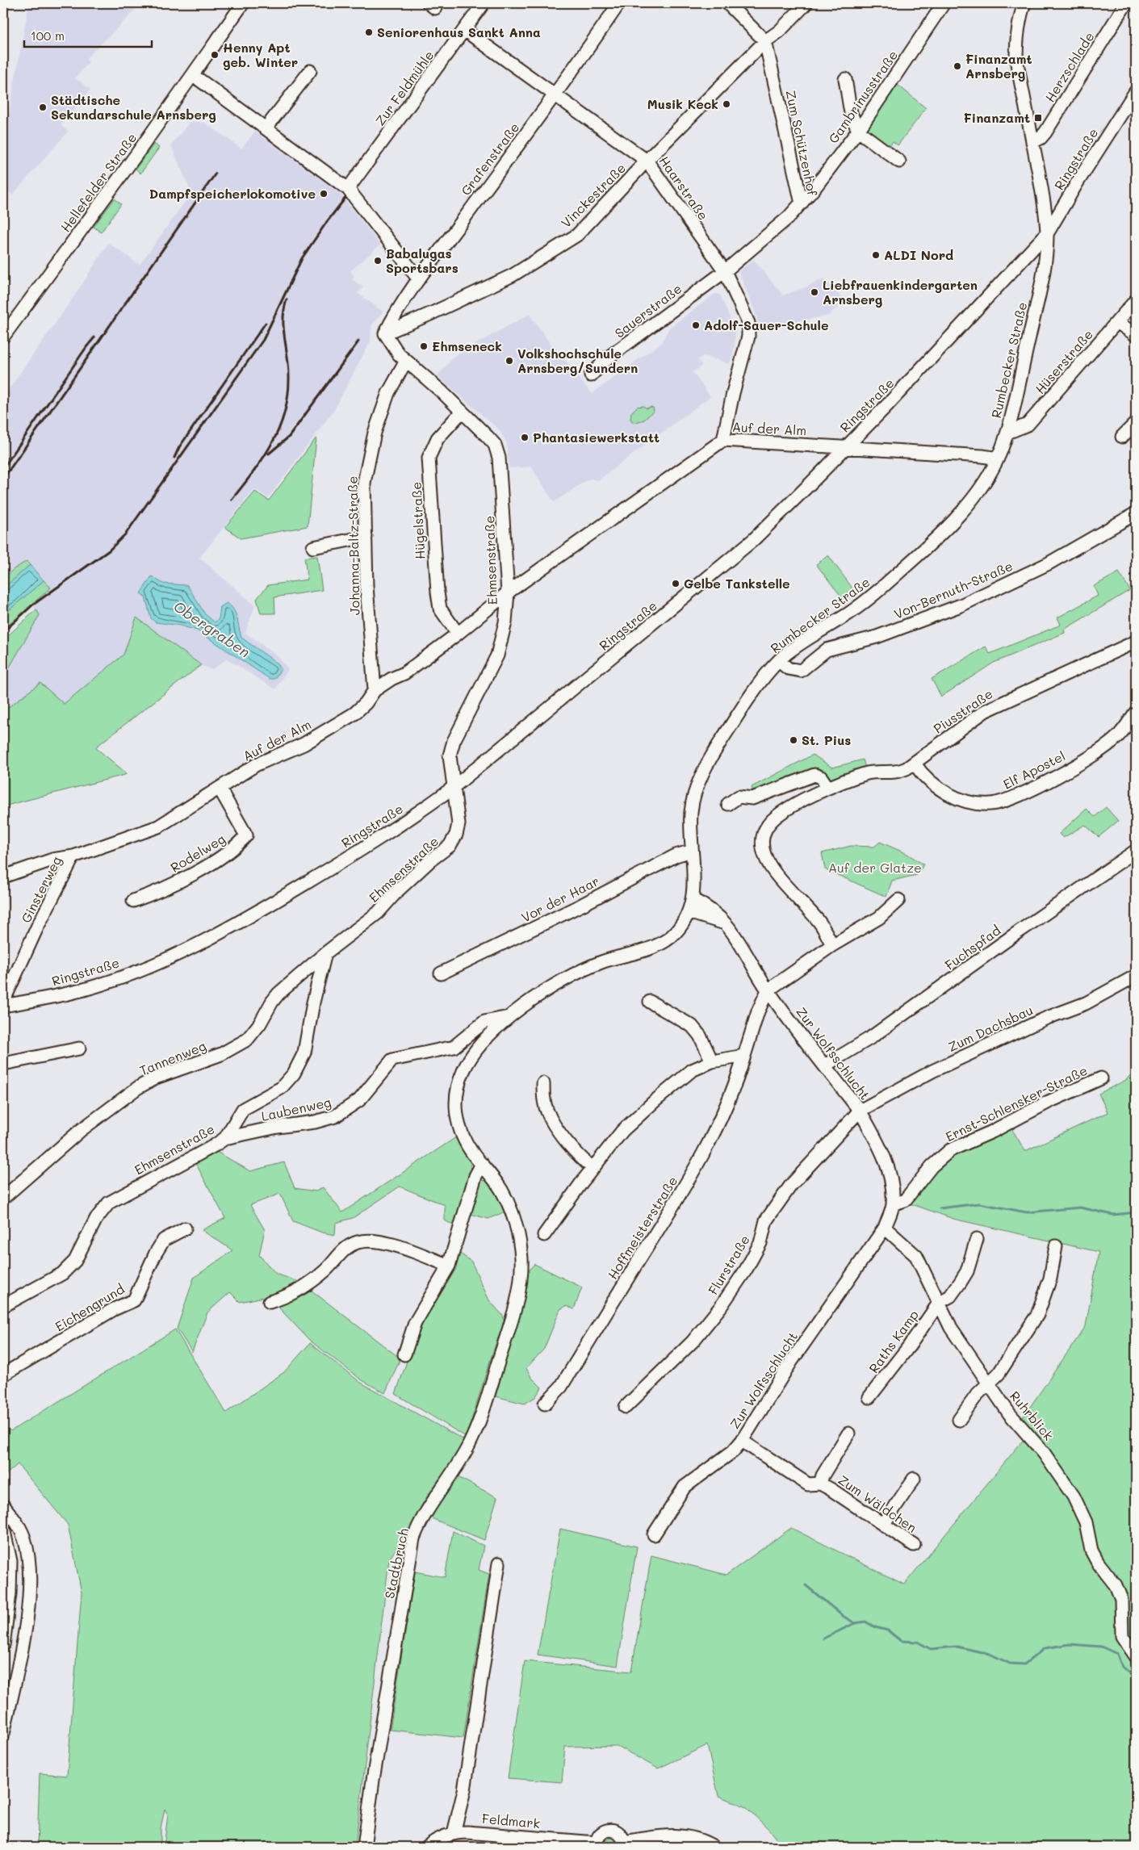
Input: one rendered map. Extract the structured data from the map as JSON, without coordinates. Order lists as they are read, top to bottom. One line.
{"streets":{"street":["Herzschlade","Zur Feldmühle","Gambrinusstraße","Zum Schützenhof","Grafenstraße","Ringstraße","Hellefelder Straße","Haarstraße","Vinckestraße","Sauerstraße","Rumbecker Straße","Hüserstraße","Auf der Alm","Hügelstraße","Johanna-Baltz-Straße","Ehmsenstraße","Von-Bernuth-Straße","Piusstraße","Elf Apostel","Rodelweg","Ginsterweg","Vor der Haar","Fuchspfad","Zum Dachsbau","Zur Wolfsschlucht","Tannenweg","Ernst-Schlensker-Straße","Laubenweg","Hoffmeisterstraße","Flurstraße","Eichengrund","Raths Kamp","Ruhrblick","Zum Wäldchen","Stadtbruch","Feldmark"]},"crossings":[["Herzschlade","Rumbecker Straße"],["Zur Feldmühle","Haarstraße"],["Gambrinusstraße","Zum Schützenhof"],["Zum Schützenhof","Haarstraße"],["Zum Schützenhof","Vinckestraße"],["Zum Schützenhof","Sauerstraße"],["Grafenstraße","Haarstraße"],["Grafenstraße","Vinckestraße"],["Grafenstraße","Ehmsenstraße"],["Ringstraße","Rumbecker Straße"],["Ringstraße","Auf der Alm"],["Ringstraße","Ehmsenstraße"],["Haarstraße","Vinckestraße"],["Haarstraße","Sauerstraße"],["Haarstraße","Auf der Alm"],["Vinckestraße","Ehmsenstraße"],["Rumbecker Straße","Hüserstraße"],["Rumbecker Straße","Auf der Alm"],["Rumbecker Straße","Von-Bernuth-Straße"],["Rumbecker Straße","Vor der Haar"],["Rumbecker Straße","Zur Wolfsschlucht"],["Rumbecker Straße","Laubenweg"],["Rumbecker Straße","Stadtbruch"],["Auf der Alm","Hügelstraße"],["Auf der Alm","Johanna-Baltz-Straße"],["Auf der Alm","Ehmsenstraße"],["Auf der Alm","Rodelweg"],["Auf der Alm","Ginsterweg"],["Hügelstraße","Ehmsenstraße"],["Johanna-Baltz-Straße","Ehmsenstraße"],["Ehmsenstraße","Tannenweg"],["Ehmsenstraße","Laubenweg"],["Piusstraße","Elf Apostel"],["Fuchspfad","Zur Wolfsschlucht"],["Zum Dachsbau","Zur Wolfsschlucht"],["Zum Dachsbau","Flurstraße"],["Zur Wolfsschlucht","Ernst-Schlensker-Straße"],["Zur Wolfsschlucht","Hoffmeisterstraße"],["Zur Wolfsschlucht","Flurstraße"],["Zur Wolfsschlucht","Ruhrblick"],["Zur Wolfsschlucht","Zum Wäldchen"],["Raths Kamp","Ruhrblick"]],"water":["Obergraben"],"parks":["Auf der Glatze"],"places":{"other":["Seniorenhaus Sankt Anna","Henny Apt geb. Winter","Finanzamt Arnsberg","Musik Keck","Städtische Sekundarschule Arnsberg","Dampfspeicherlokomotive","ALDI Nord","Babalugas Sportsbars","Liebfrauenkindergarten Arnsberg","Adolf-Sauer-Schule","Ehmseneck","Volkshochschule Arnsberg/Sundern","Phantasiewerkstatt","Gelbe Tankstelle","St. Pius"],"transit":["Finanzamt"]},"scale_bar":"100 m"}
